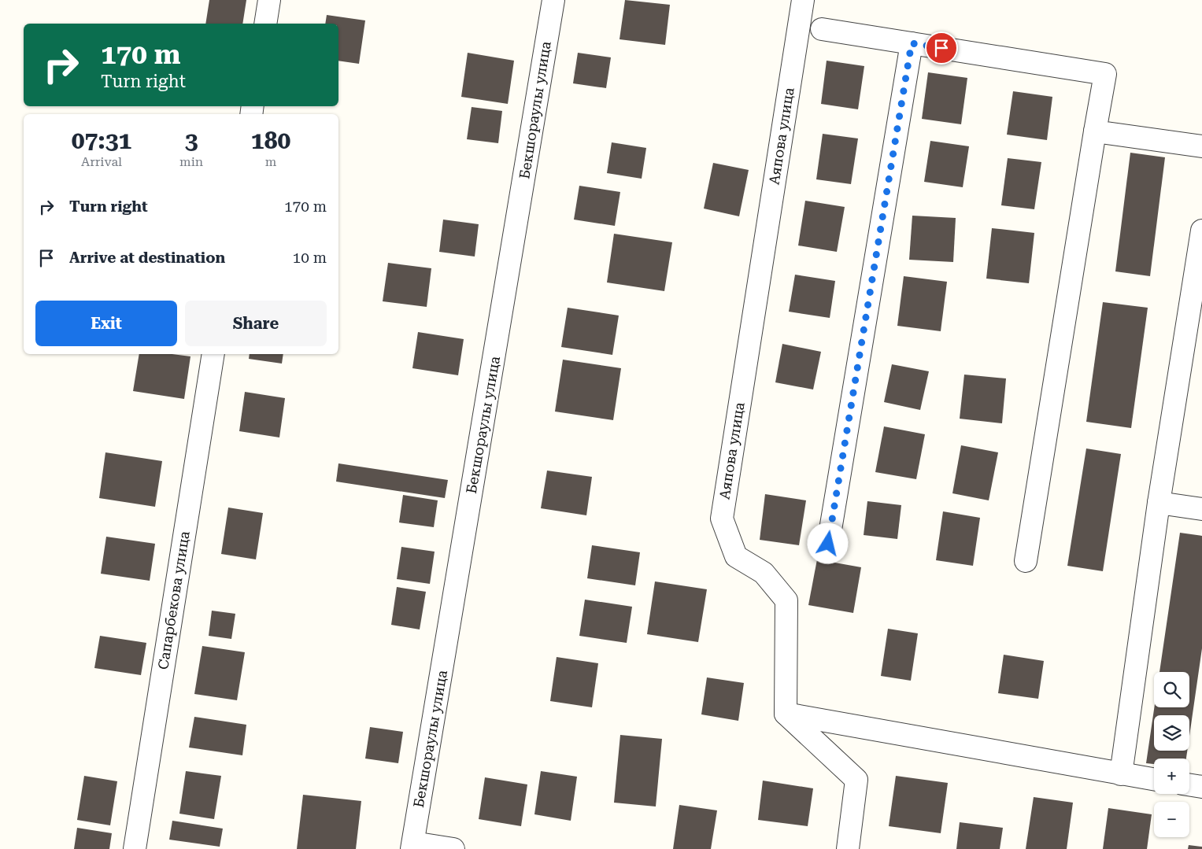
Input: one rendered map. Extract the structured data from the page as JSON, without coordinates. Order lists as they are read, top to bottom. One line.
{"streets":{"street":["Бекшораулы улица","Аяпова улица","Сапарбекова улица"]},"page":{"turn":["170 m","Turn right"],"eta":["07:31","Arrival","3","min","180","m"],"list":[{"name":"Turn right","value":"170 m"},{"name":"Arrive at destination","value":"10 m"}],"buttons":["Exit","Share"],"map_buttons":["+","−"]}}
